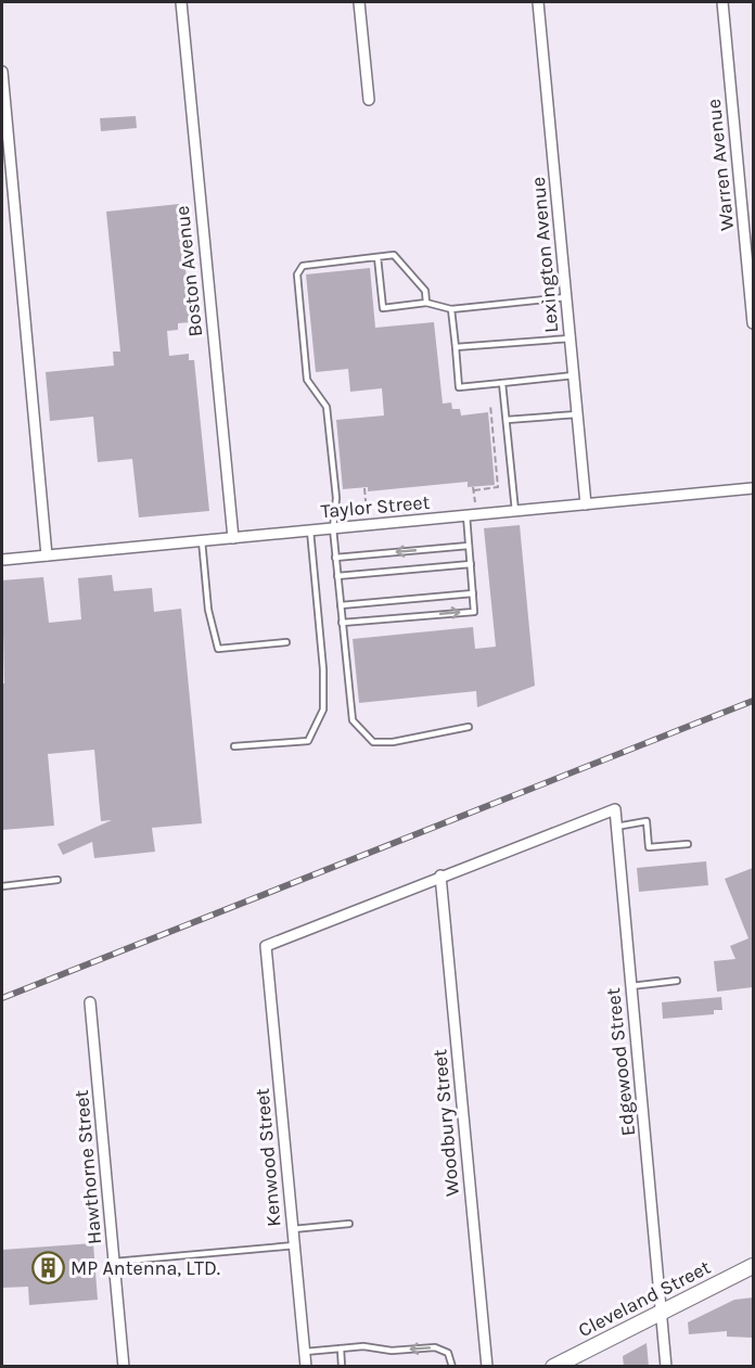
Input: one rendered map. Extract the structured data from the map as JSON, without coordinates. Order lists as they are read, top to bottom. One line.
{"streets":{"main road":["Cleveland Street"],"street":["Warren Avenue","Lexington Avenue","Boston Avenue","Taylor Street","Edgewood Street","Woodbury Street","Kenwood Street","Hawthorne Street"]},"crossings":[["Lexington Avenue","Taylor Street"],["Boston Avenue","Taylor Street"],["Edgewood Street","Woodbury Street"],["Edgewood Street","Kenwood Street"],["Edgewood Street","Cleveland Street"],["Woodbury Street","Kenwood Street"]],"places":{"building":["MP Antenna, LTD."]}}
